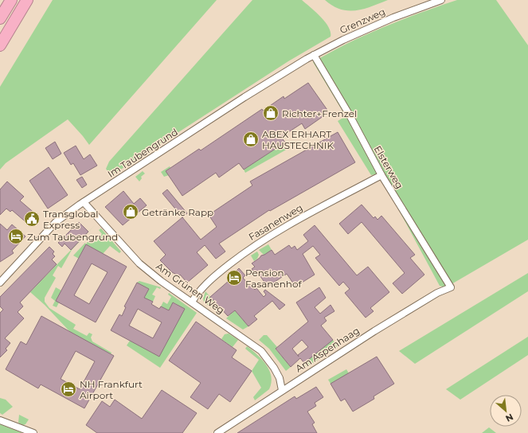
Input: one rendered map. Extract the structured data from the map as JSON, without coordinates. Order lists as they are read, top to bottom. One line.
{"streets":{"street":["Grenzweg","Im Taubengrund","Elsterweg","Fasanenweg","Am Grünen Weg","Am Aspenhaag"]},"crossings":[["Grenzweg","Im Taubengrund"],["Grenzweg","Elsterweg"],["Im Taubengrund","Elsterweg"],["Im Taubengrund","Am Grünen Weg"],["Elsterweg","Fasanenweg"],["Elsterweg","Am Aspenhaag"],["Fasanenweg","Am Grünen Weg"],["Am Grünen Weg","Am Aspenhaag"]],"places":{"shop":["Richter+Frenzel","ABEX ERHART HAUSTECHNIK","Getränke Rapp"],"public building":["Transglobal Express"],"hotel":["Zum Taubengrund","Pension Fasanenhof","NH Frankfurt Airport"]},"north":"bottom right"}
